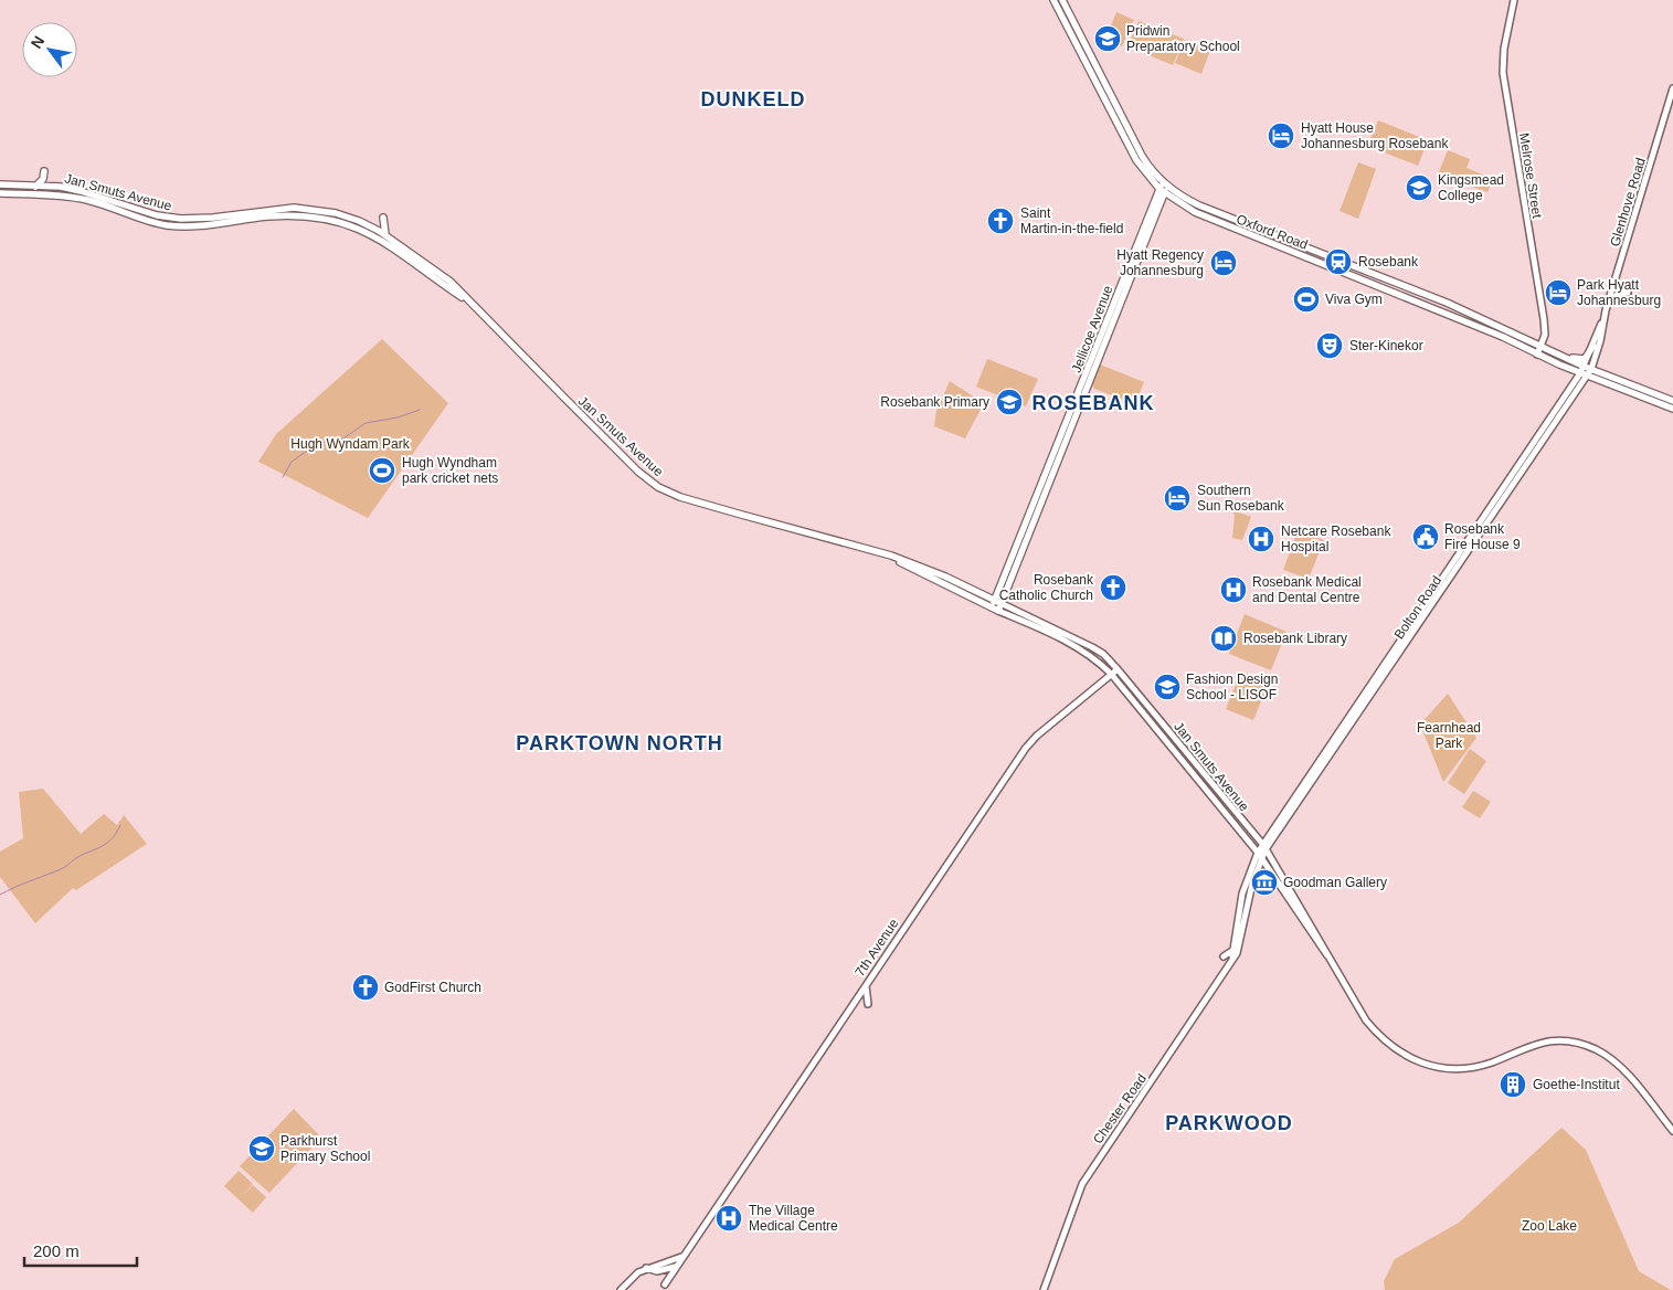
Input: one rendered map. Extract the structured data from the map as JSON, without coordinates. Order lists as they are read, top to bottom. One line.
{"streets":{"main road":["Melrose Street","Jan Smuts Avenue","Glenhove Road","Oxford Road","Jellicoe Avenue","Bolton Road","7th Avenue","Chester Road"]},"crossings":[["Melrose Street","Oxford Road"],["Jan Smuts Avenue","Jellicoe Avenue"],["Jan Smuts Avenue","Bolton Road"],["Jan Smuts Avenue","7th Avenue"],["Jan Smuts Avenue","Chester Road"],["Glenhove Road","Oxford Road"],["Glenhove Road","Bolton Road"],["Oxford Road","Jellicoe Avenue"],["Oxford Road","Bolton Road"],["Bolton Road","Chester Road"]],"districts":["DUNKELD","ROSEBANK","PARKTOWN NORTH","PARKWOOD"],"parks":["Hugh Wyndam Park","Fearnhead Park","Zoo Lake"],"places":{"school or university":["Pridwin Preparatory School","Kingsmead College","Rosebank Primary","Fashion Design School - LISOF","Parkhurst Primary School"],"hotel":["Hyatt House Johannesburg Rosebank","Hyatt Regency Johannesburg","Park Hyatt Johannesburg","Southern Sun Rosebank"],"church":["Saint Martin-in-the-field","Rosebank Catholic Church","GodFirst Church"],"station":["Rosebank"],"sports":["Viva Gym","Hugh Wyndham park cricket nets"],"theatre":["Ster-Kinekor"],"public building":["Rosebank Fire House 9"],"hospital":["Netcare Rosebank Hospital","Rosebank Medical and Dental Centre","The Village Medical Centre"],"library":["Rosebank Library"],"museum":["Goodman Gallery"],"building":["Goethe-Institut"]},"scale_bar":"200 m","north":"top left"}
